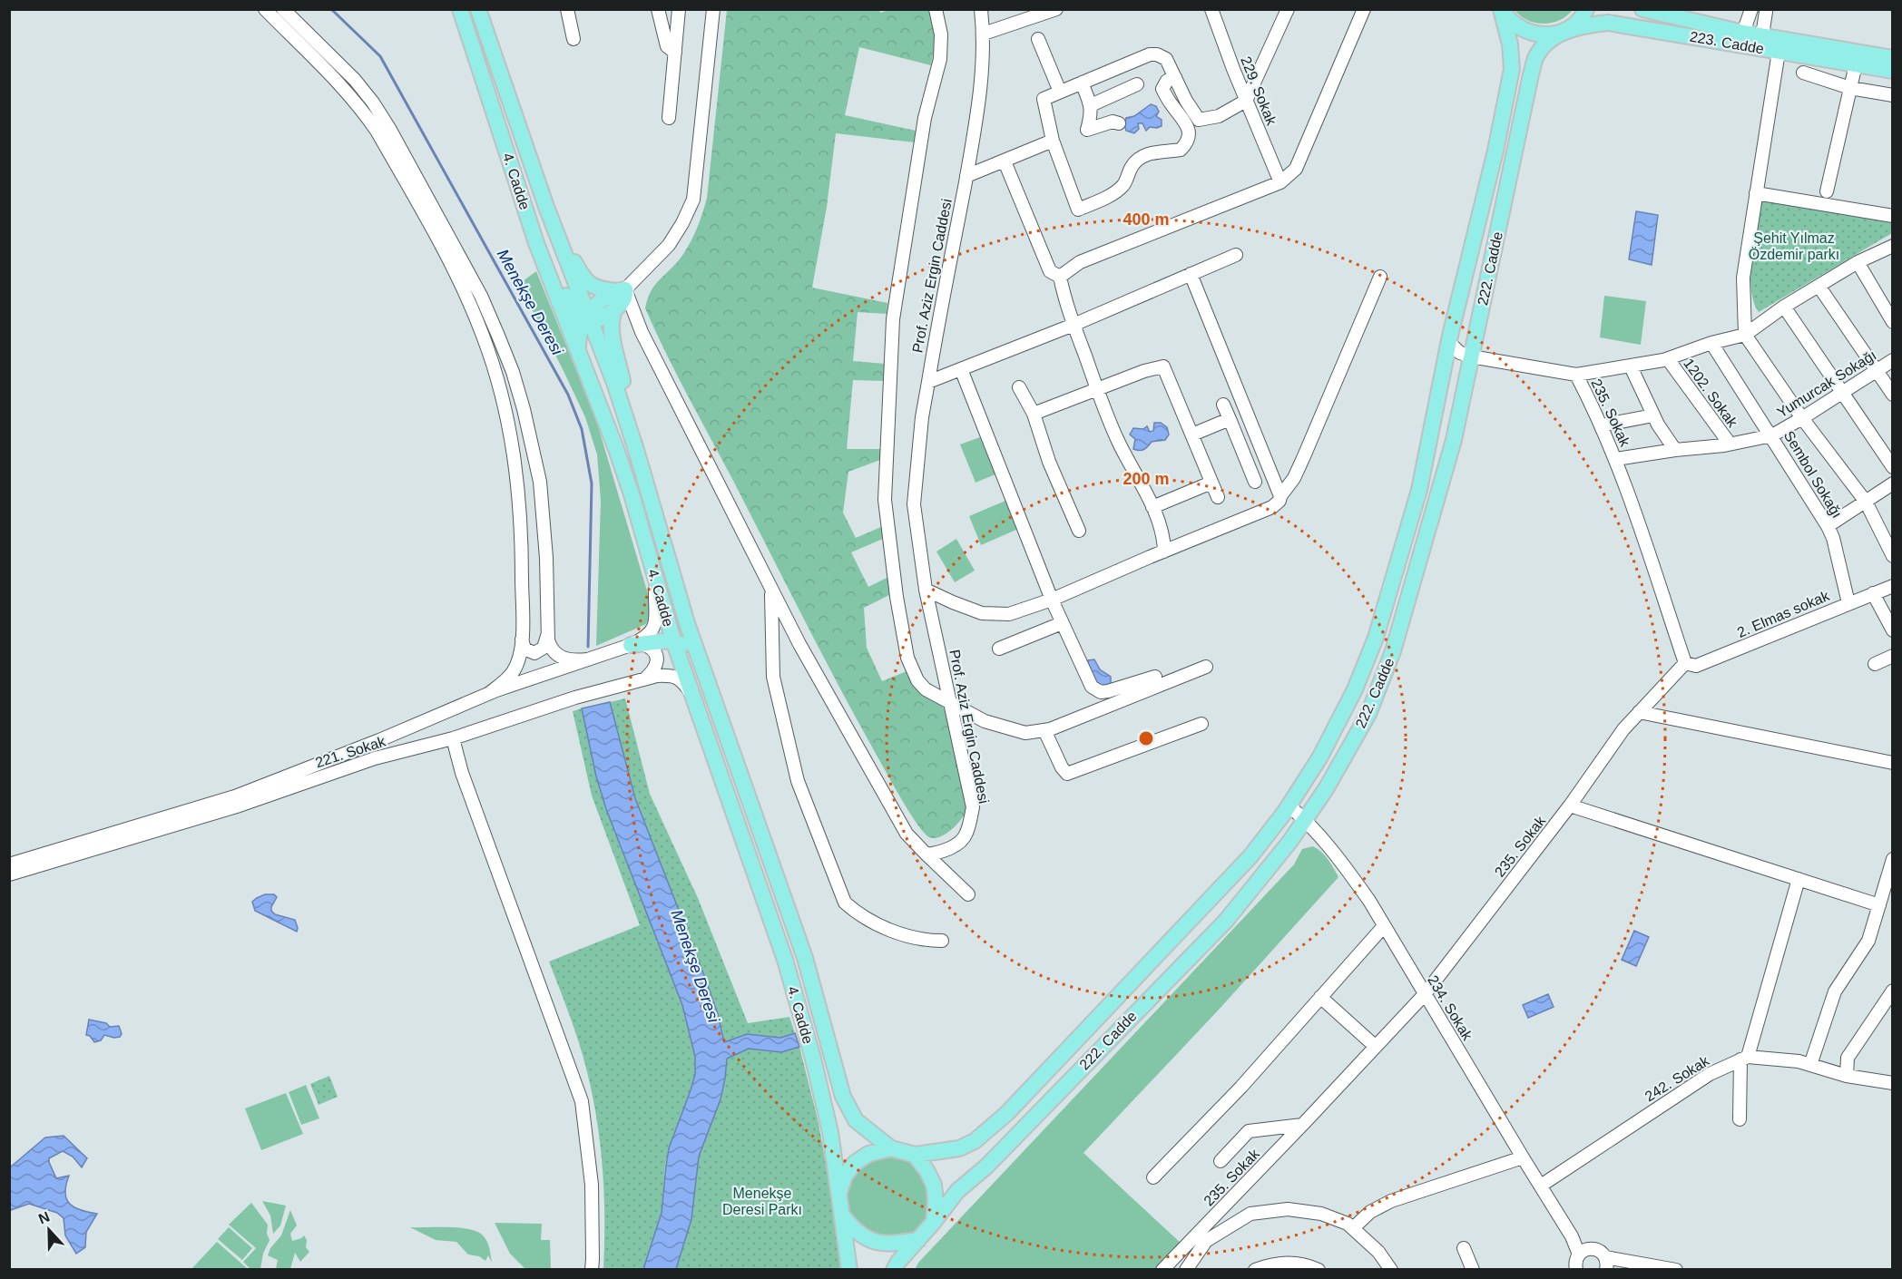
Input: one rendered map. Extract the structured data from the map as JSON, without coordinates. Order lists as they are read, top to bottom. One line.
{"streets":{"main road":["223. Cadde","4. Cadde","222. Cadde"],"street":["229. Sokak","Prof. Aziz Ergin Caddesi","Yumurcak Sokağı","1202. Sokak","235. Sokak","Sembol Sokağı","2. Elmas sokak","221. Sokak","234. Sokak","242. Sokak"]},"crossings":[["223. Cadde","222. Cadde"],["4. Cadde","222. Cadde"],["4. Cadde","221. Sokak"],["222. Cadde","234. Sokak"],["Yumurcak Sokağı","1202. Sokak"],["Yumurcak Sokağı","235. Sokak"],["Yumurcak Sokağı","Sembol Sokağı"],["235. Sokak","2. Elmas sokak"],["235. Sokak","234. Sokak"],["Sembol Sokağı","2. Elmas sokak"],["234. Sokak","242. Sokak"]],"water":["Menekşe Deresi"],"parks":["Şehit Yılmaz Özdemir parkı","Menekşe Deresi Parkı"],"north":"top","rings":["400 m","200 m"]}
